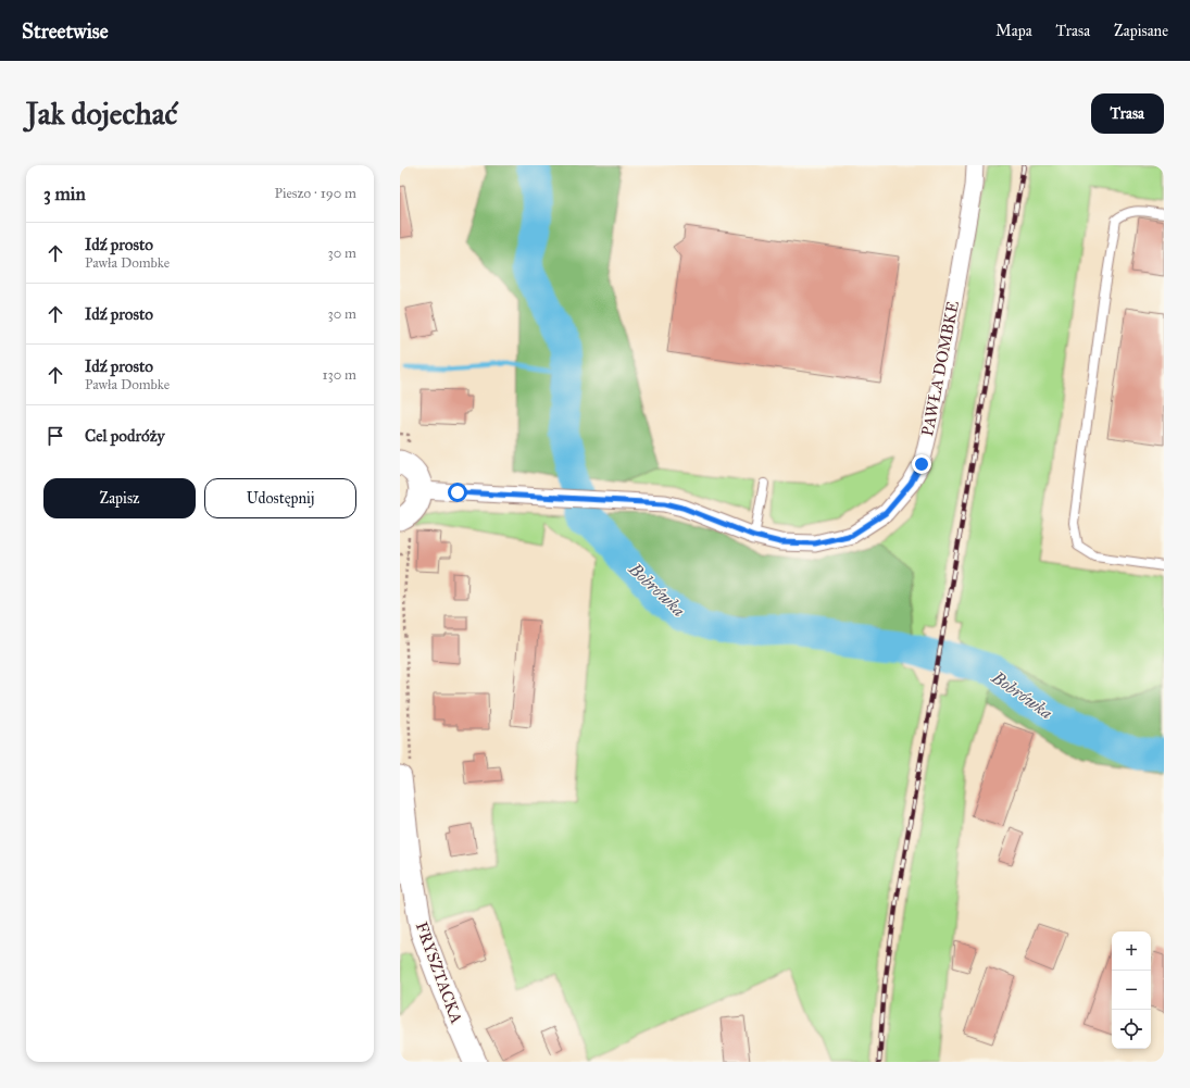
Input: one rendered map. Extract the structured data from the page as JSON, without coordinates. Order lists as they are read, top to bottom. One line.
{"streets":{"street":["PAWŁA DOMBKE","FRYSZTACKA"]},"water":["Bobrówka"],"page":{"header":"Streetwise","nav":["Mapa","Trasa","Zapisane"],"buttons":["Trasa",["Zapisz","Udostępnij"]],"title":"Jak dojechać","heading":["3 min","Pieszo · 190 m"],"list":[["Idź prosto","Pawła Dombke","30 m"],["Idź prosto","30 m"],["Idź prosto","Pawła Dombke","130 m"],"Cel podróży"],"map_buttons":["+","−"]}}
